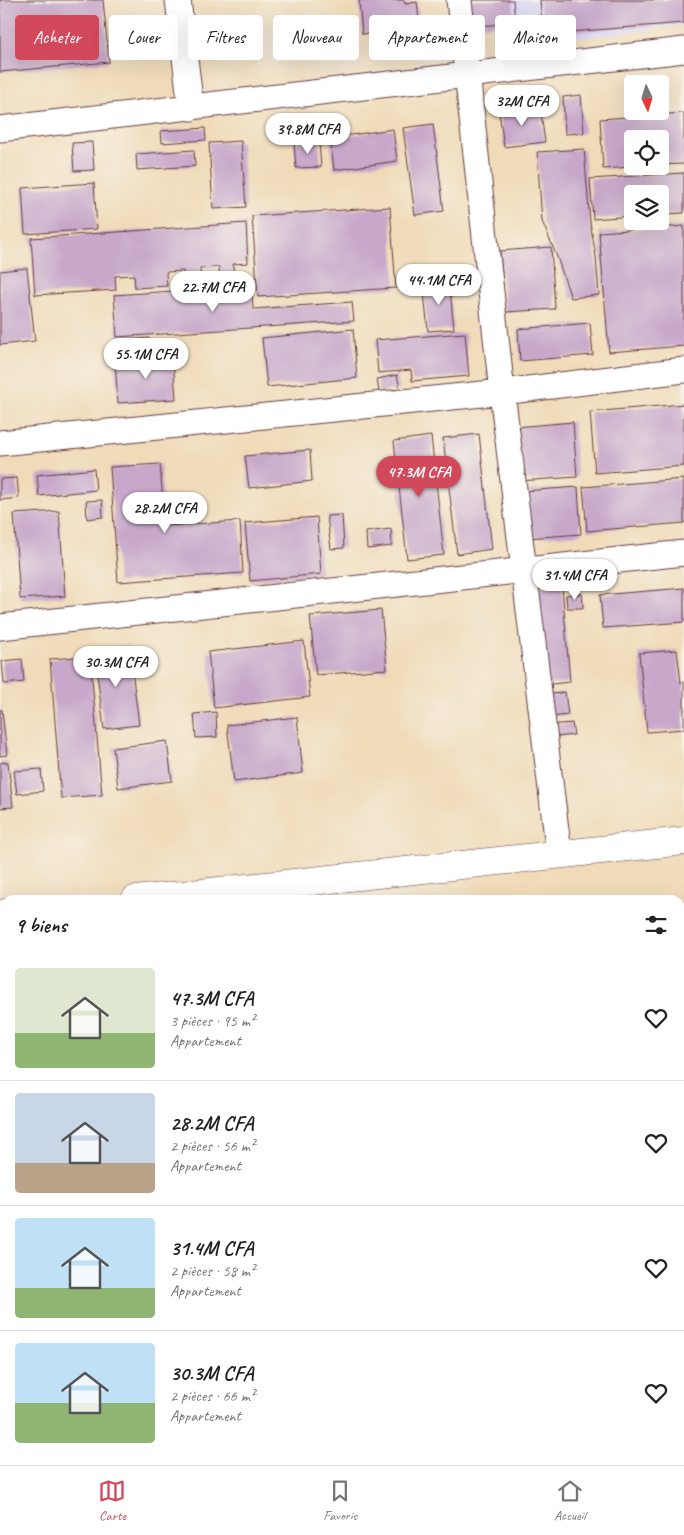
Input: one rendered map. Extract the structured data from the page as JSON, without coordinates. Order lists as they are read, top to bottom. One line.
{"north":"bottom","page":{"chip":["Acheter","Louer","Filtres","Nouveau","Appartement","Maison"],"price":["32M CFA","39.8M CFA","44.1M CFA","22.7M CFA","55.1M CFA","47.3M CFA","28.2M CFA","31.4M CFA","30.3M CFA"],"heading":"9 biens","list":[{"name":"47.3M CFA","note":"3 pièces · 95 m² · Appartement"},{"name":"28.2M CFA","note":"2 pièces · 56 m² · Appartement"},{"name":"31.4M CFA","note":"2 pièces · 58 m² · Appartement"},{"name":"30.3M CFA","note":"2 pièces · 66 m² · Appartement"}],"tabs":["Carte","Favoris","Accueil"]}}
